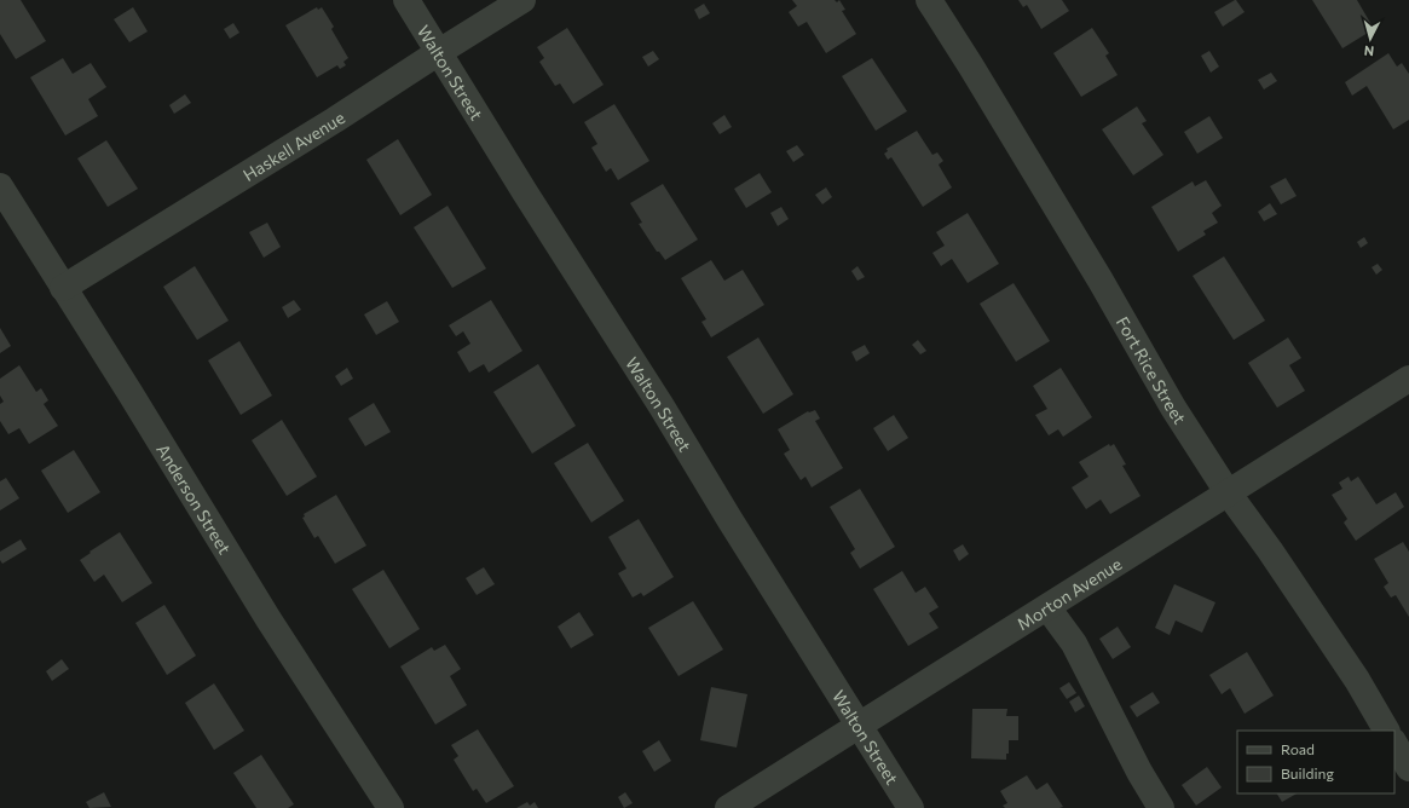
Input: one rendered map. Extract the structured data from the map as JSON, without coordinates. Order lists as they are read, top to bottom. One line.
{"streets":{"street":["Walton Street","Haskell Avenue","Fort Rice Street","Anderson Street","Morton Avenue"]},"crossings":[["Walton Street","Haskell Avenue"],["Walton Street","Morton Avenue"],["Haskell Avenue","Anderson Street"],["Fort Rice Street","Morton Avenue"]],"legend":["Road","Building"],"north":"bottom"}
